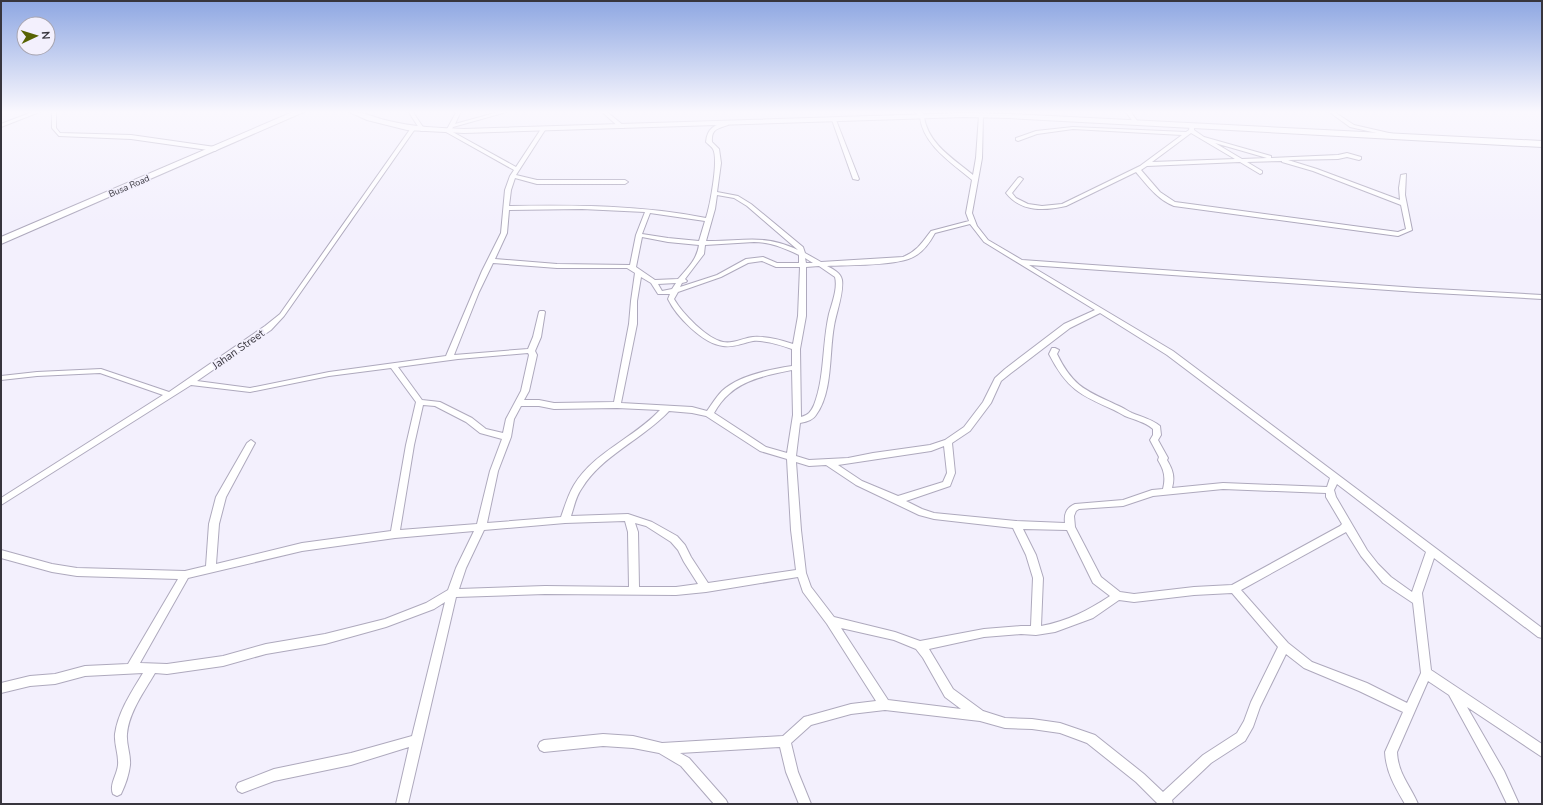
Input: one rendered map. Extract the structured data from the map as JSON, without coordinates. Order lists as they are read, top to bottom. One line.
{"streets":{"main road":["Busa Road"],"street":["Jahan Street"]},"north":"right"}
